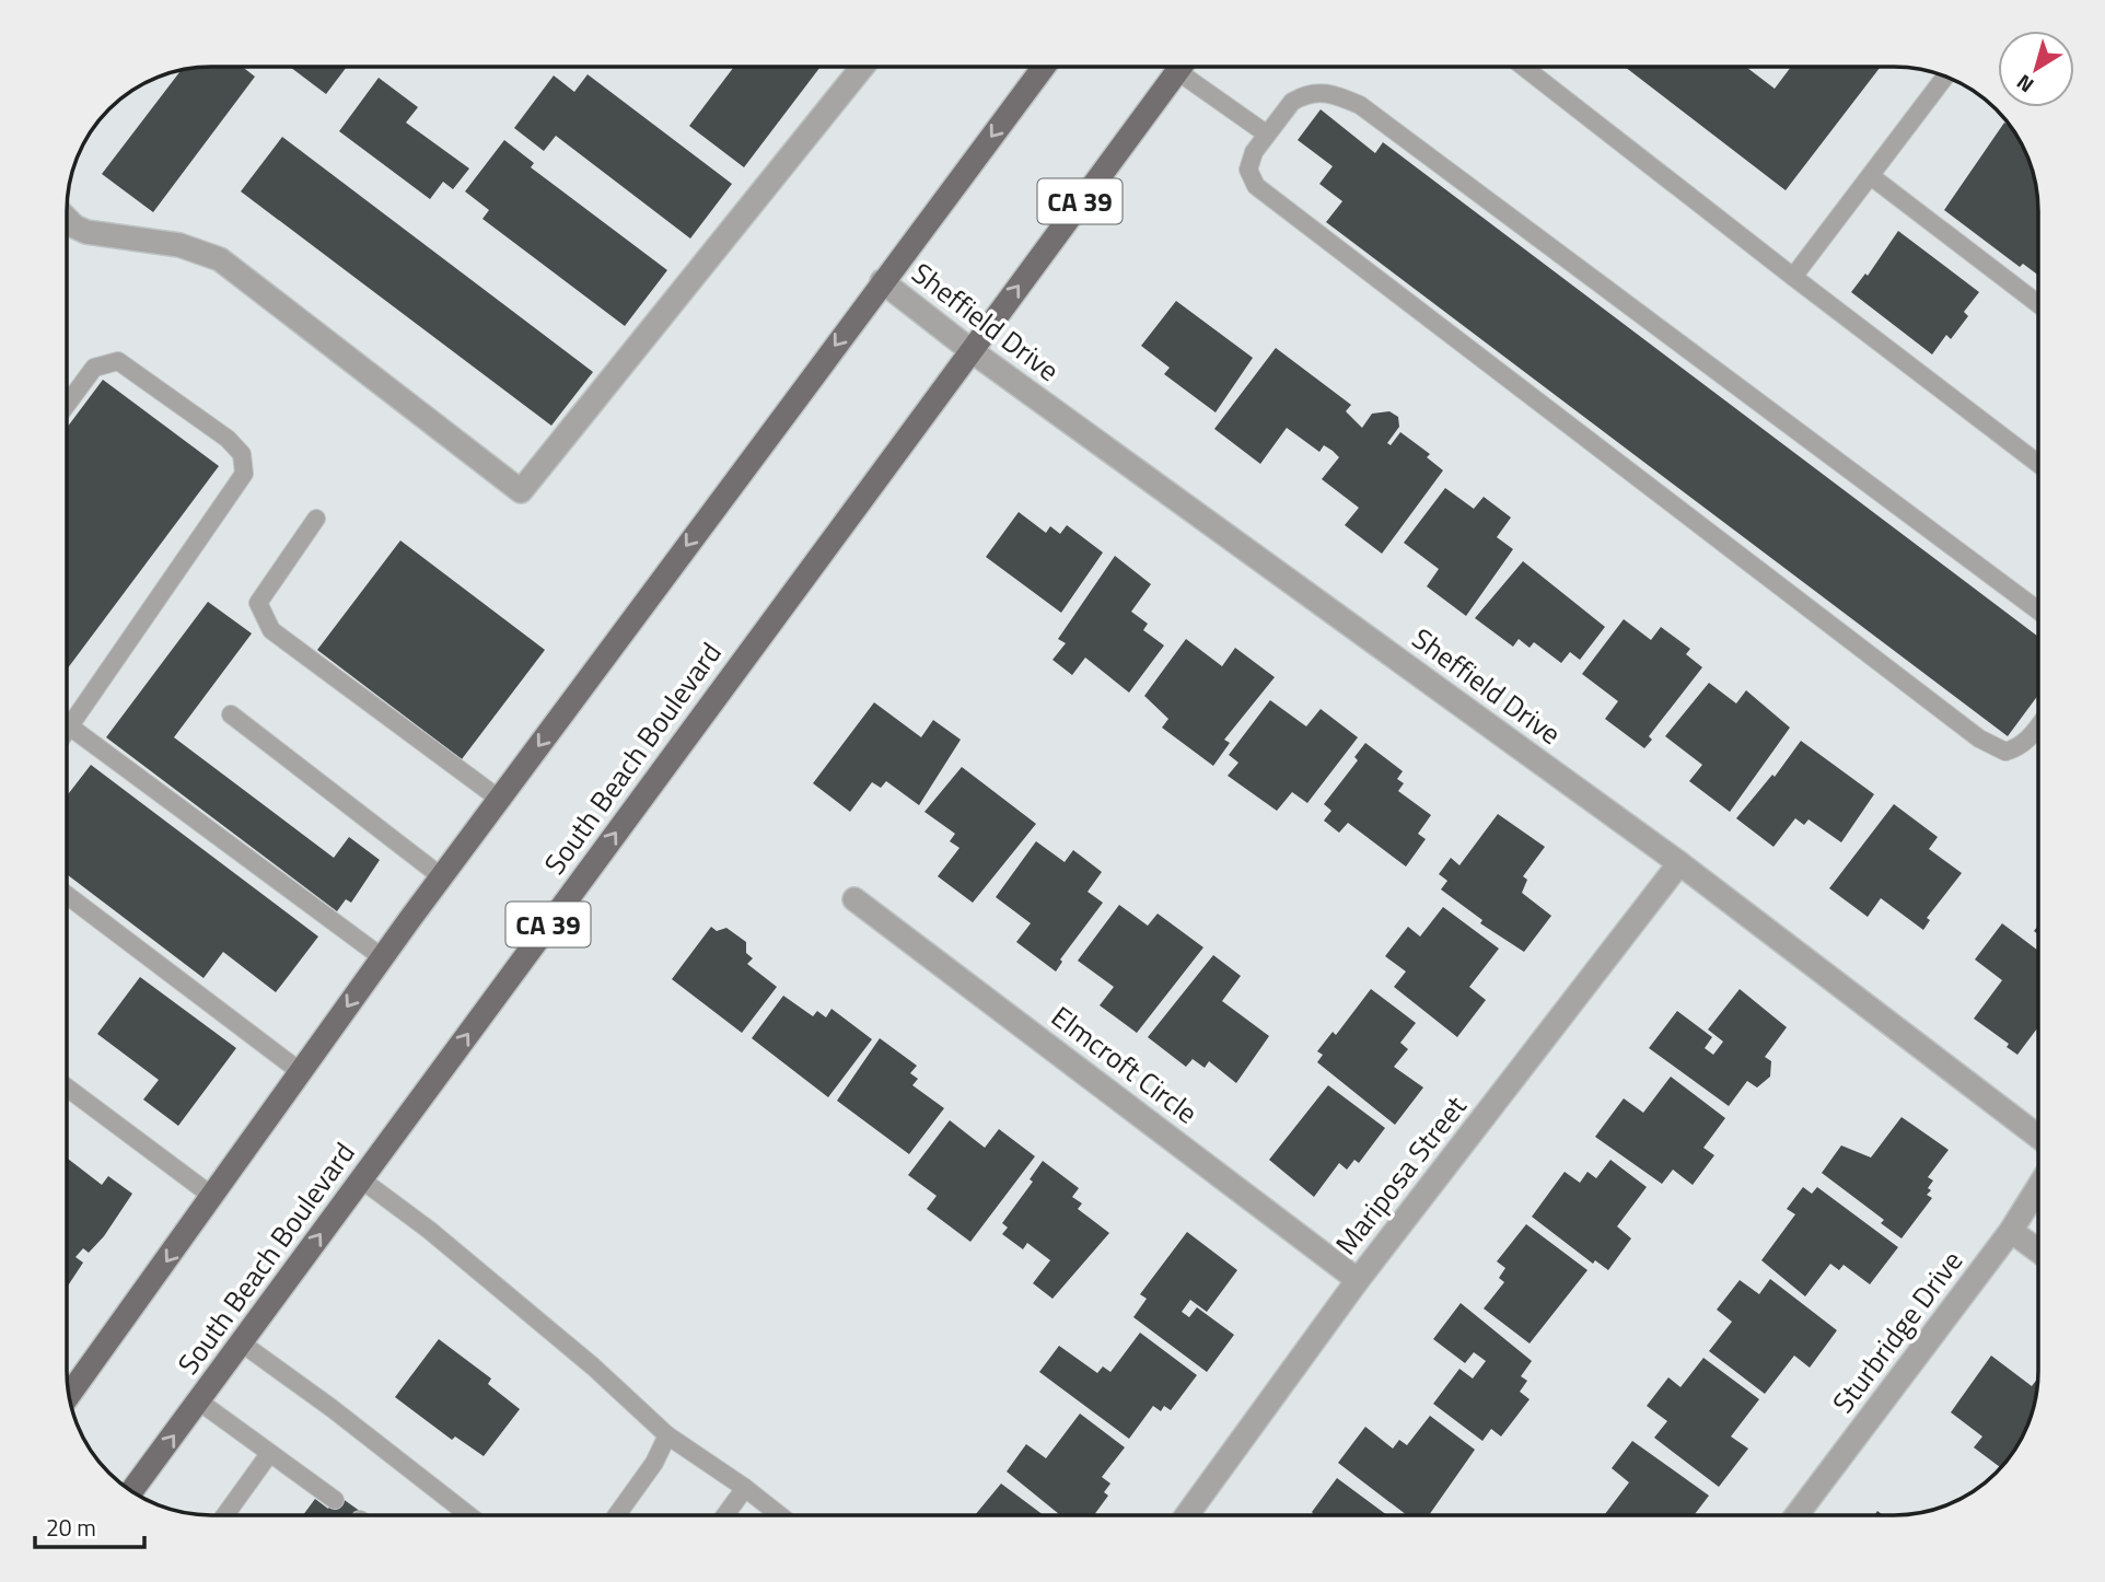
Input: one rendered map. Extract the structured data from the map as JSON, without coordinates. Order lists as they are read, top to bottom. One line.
{"streets":{"main road":["CA 39","South Beach Boulevard"],"street":["Sheffield Drive","Elmcroft Circle","Mariposa Street","Sturbridge Drive"]},"crossings":[["Sheffield Drive","South Beach Boulevard"],["Sheffield Drive","Mariposa Street"],["Elmcroft Circle","Mariposa Street"]],"scale_bar":"20 m","north":"bottom left"}
